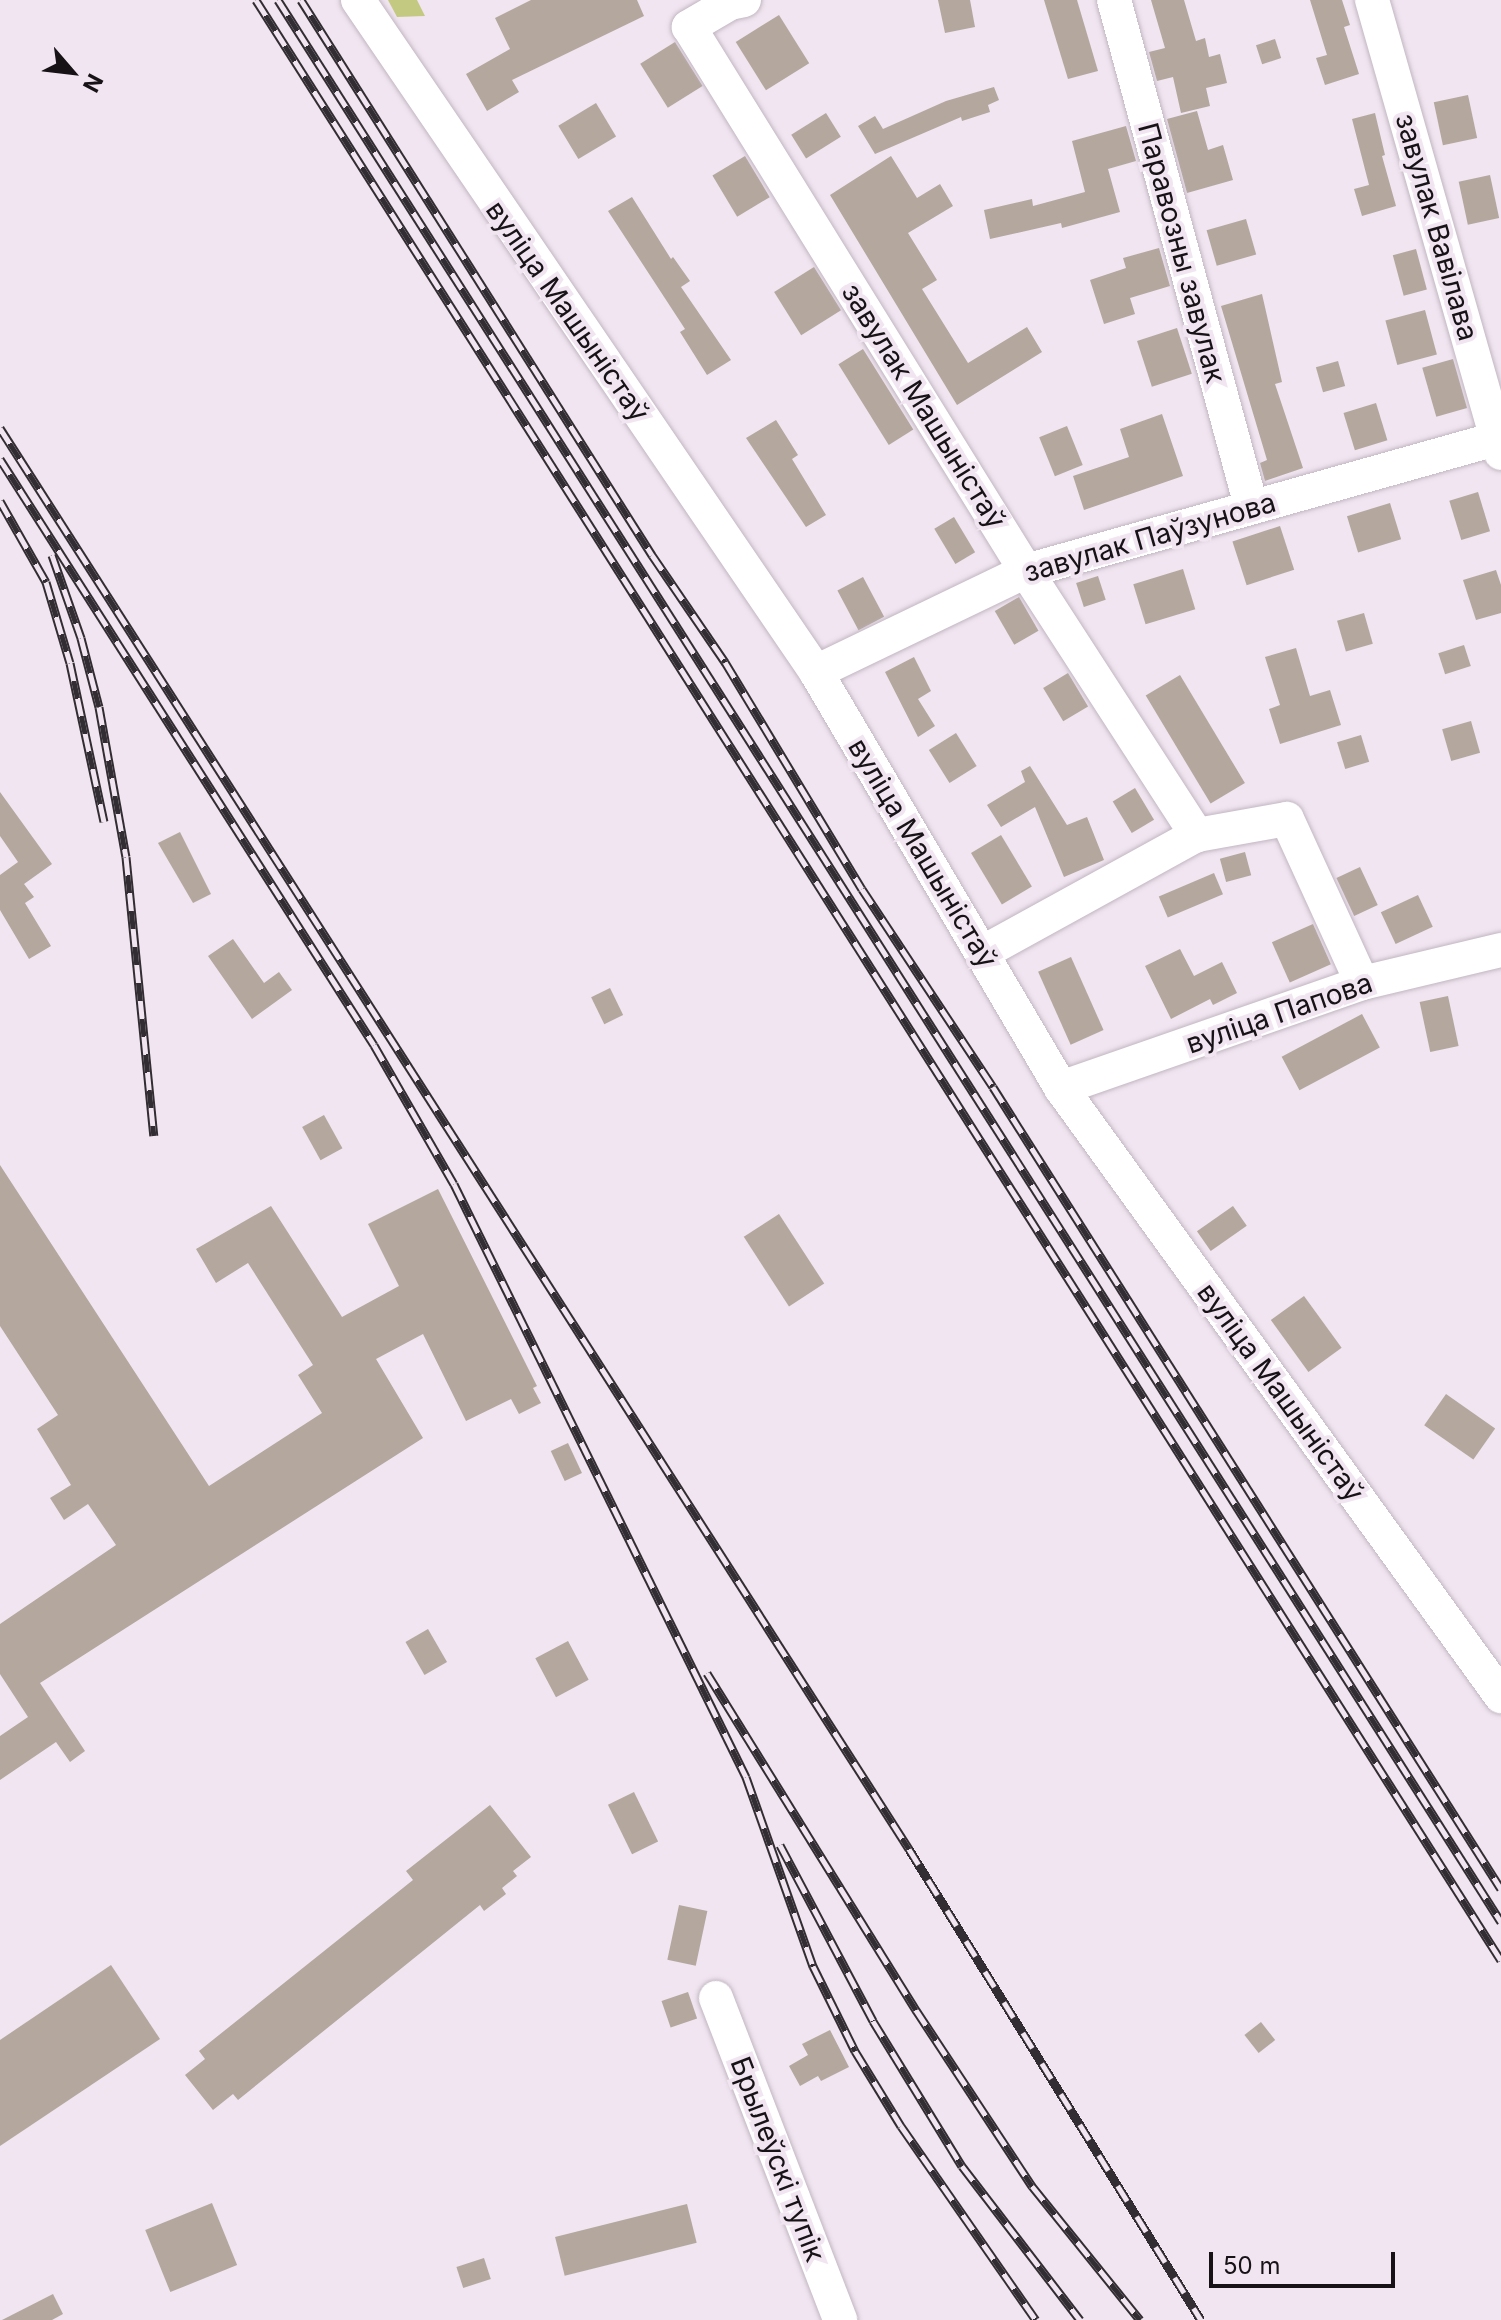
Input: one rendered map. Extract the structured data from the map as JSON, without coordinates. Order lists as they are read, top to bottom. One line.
{"streets":{"street":["завулак Вавілава","Паравозны завулак","вуліца Машыністаў","завулак Машыністаў","завулак Паўзунова","вуліца Папова","Брылеўскі тупік"]},"crossings":[["завулак Вавілава","завулак Паўзунова"],["Паравозны завулак","завулак Паўзунова"],["вуліца Машыністаў","завулак Паўзунова"],["вуліца Машыністаў","вуліца Папова"],["завулак Машыністаў","завулак Паўзунова"]],"scale_bar":"50 m","north":"bottom right"}
